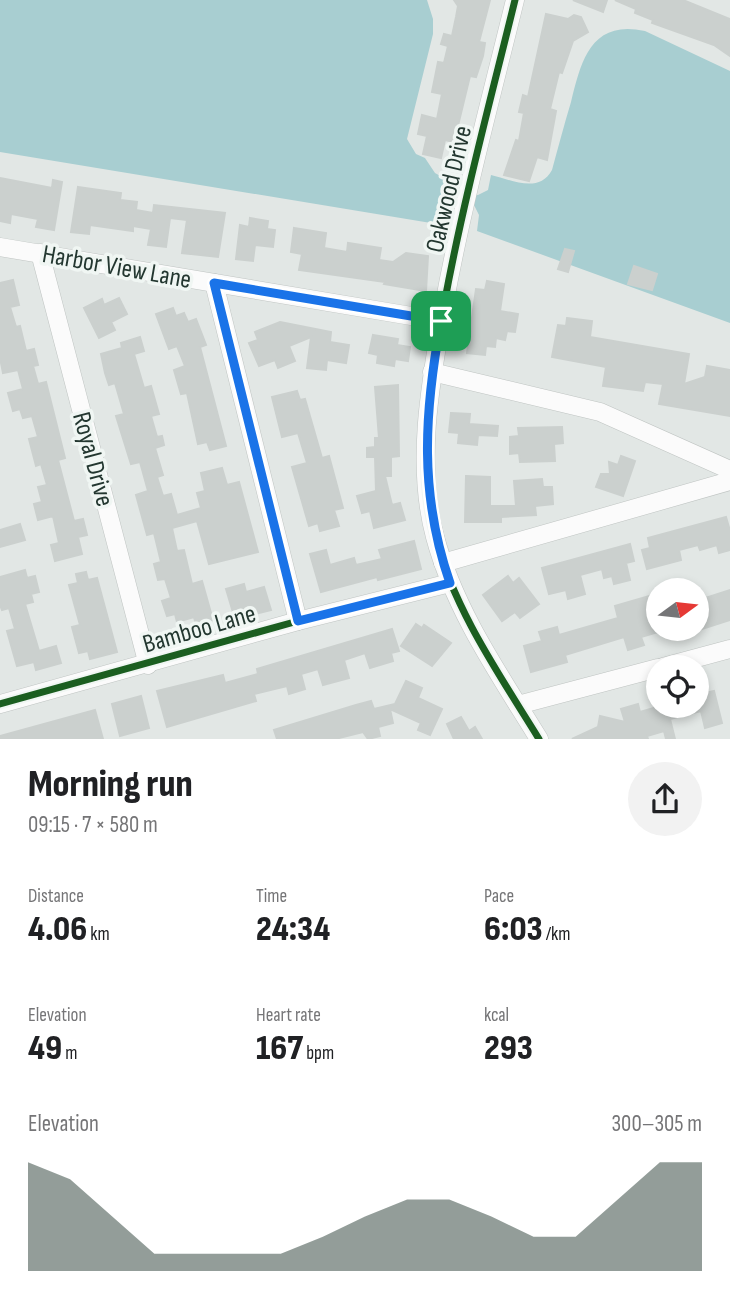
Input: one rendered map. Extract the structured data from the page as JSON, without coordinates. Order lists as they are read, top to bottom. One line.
{"streets":{"street":["Oakwood Drive","Harbor View Lane","Royal Drive","Bamboo Lane"]},"crossings":[["Oakwood Drive","Harbor View Lane"],["Oakwood Drive","Bamboo Lane"],["Harbor View Lane","Royal Drive"],["Royal Drive","Bamboo Lane"]],"north":"right","page":{"heading":["Morning run","09:15 · 7 × 580 m"],"stats":[["Distance","4.06 km"],["Time","24:34"],["Pace","6:03 /km"],["Elevation","49 m"],["Heart rate","167 bpm"],["kcal","293"]],"chart":["Elevation","300–305 m"]}}
